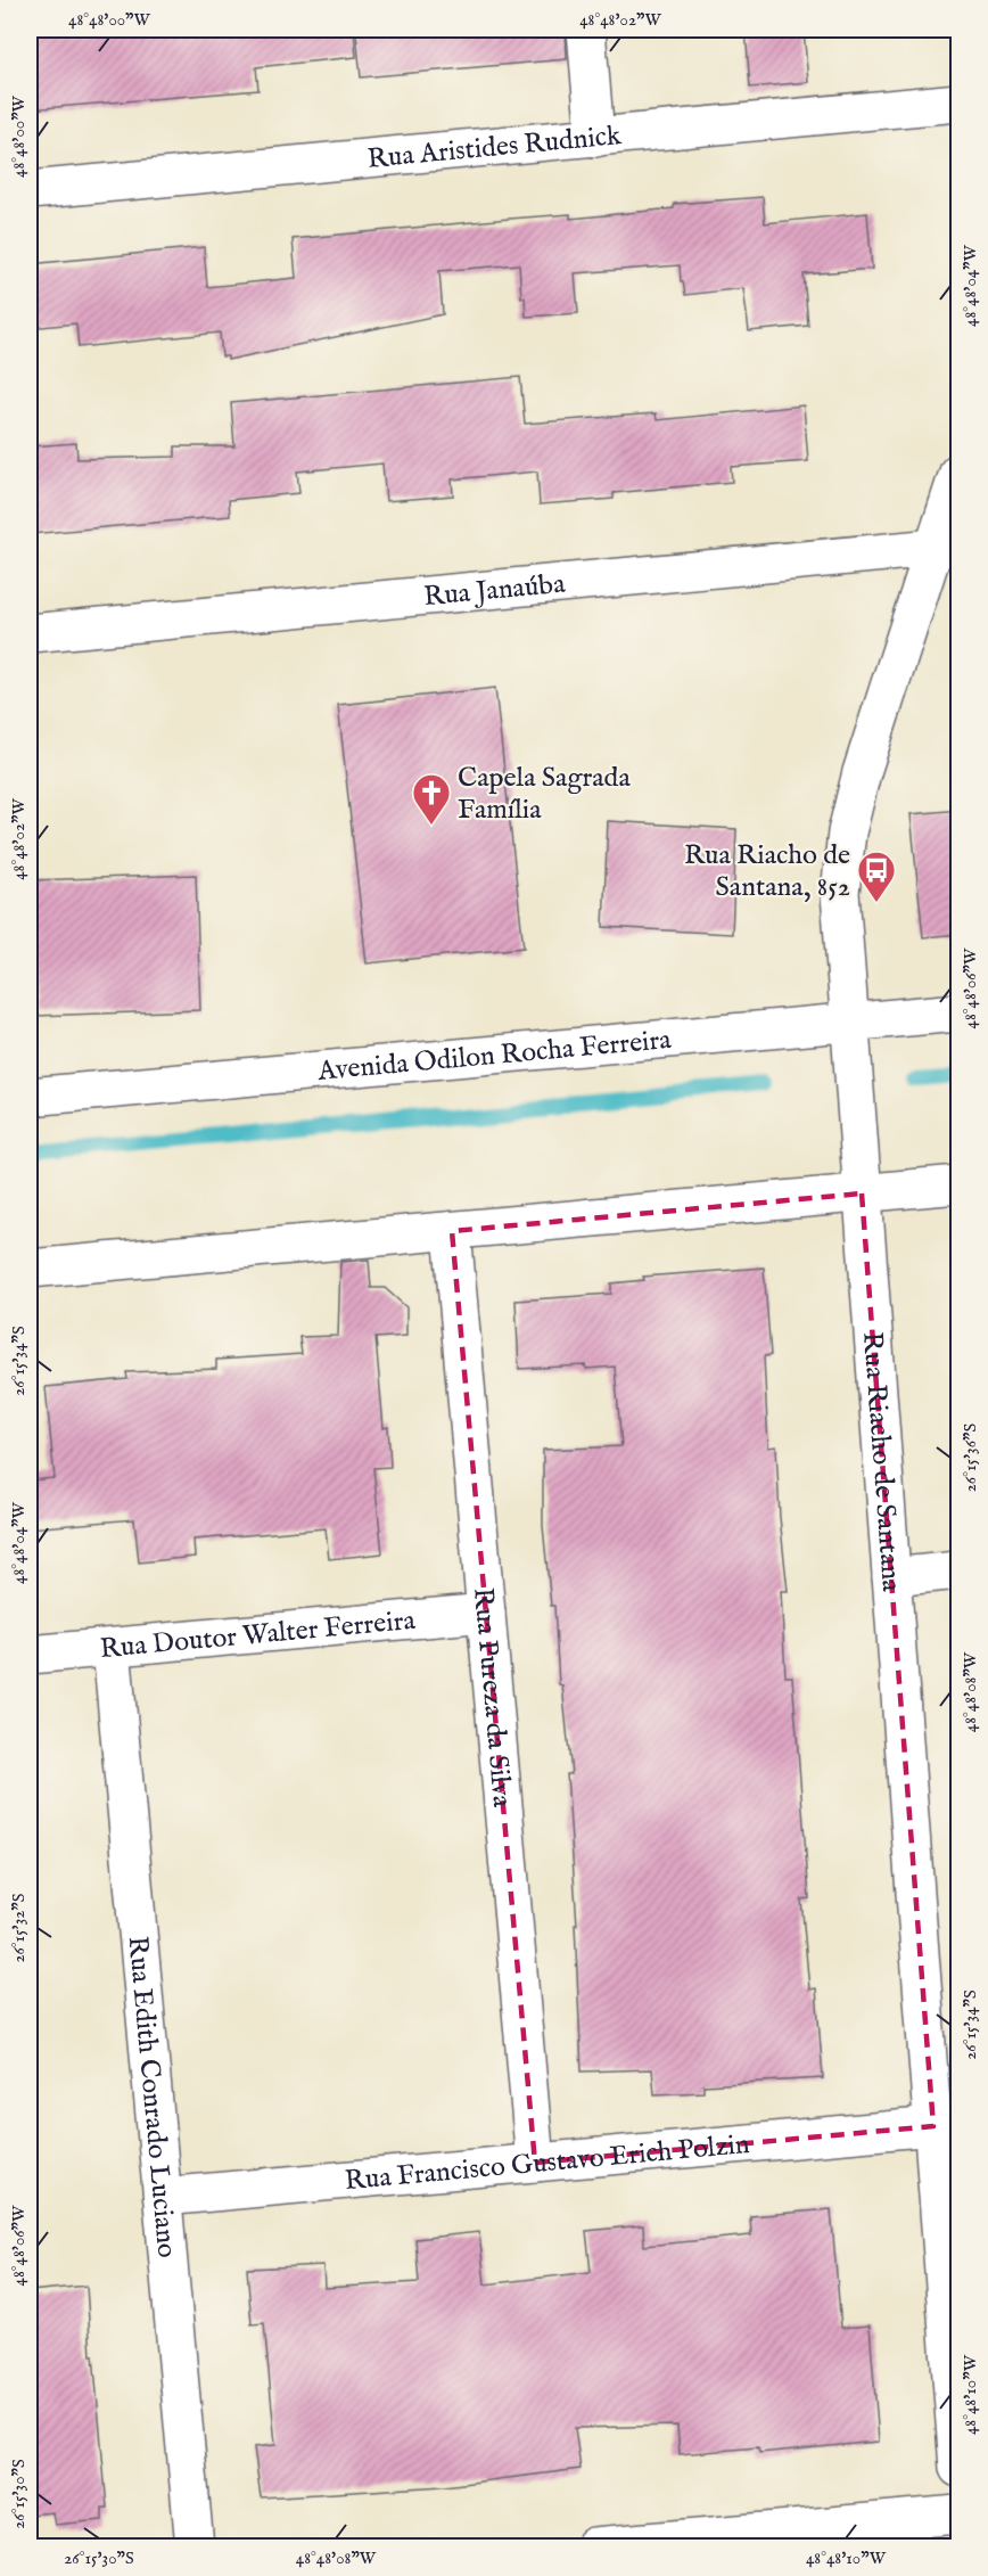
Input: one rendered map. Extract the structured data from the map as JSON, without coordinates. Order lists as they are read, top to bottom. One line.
{"streets":{"street":["Rua Aristides Rudnick","Rua Janaúba","Avenida Odilon Rocha Ferreira","Rua Riacho de Santana","Rua Doutor Walter Ferreira","Rua Pureza da Silva","Rua Edith Conrado Luciano","Rua Francisco Gustavo Erich Polzin"]},"crossings":[["Rua Janaúba","Rua Riacho de Santana"],["Avenida Odilon Rocha Ferreira","Rua Riacho de Santana"],["Rua Riacho de Santana","Rua Francisco Gustavo Erich Polzin"],["Rua Doutor Walter Ferreira","Rua Pureza da Silva"],["Rua Doutor Walter Ferreira","Rua Edith Conrado Luciano"],["Rua Pureza da Silva","Rua Francisco Gustavo Erich Polzin"],["Rua Edith Conrado Luciano","Rua Francisco Gustavo Erich Polzin"]],"places":{"church":["Capela Sagrada Família"],"bus stop":["Rua Riacho de Santana, 852"]},"coordinates":["48°48'00\"W","48°48'02\"W","48°48'04\"W","48°48'06\"W","26°15'34\"S","26°15'36\"S","48°48'08\"W","26°15'32\"S","48°48'10\"W","26°15'30\"S"]}
